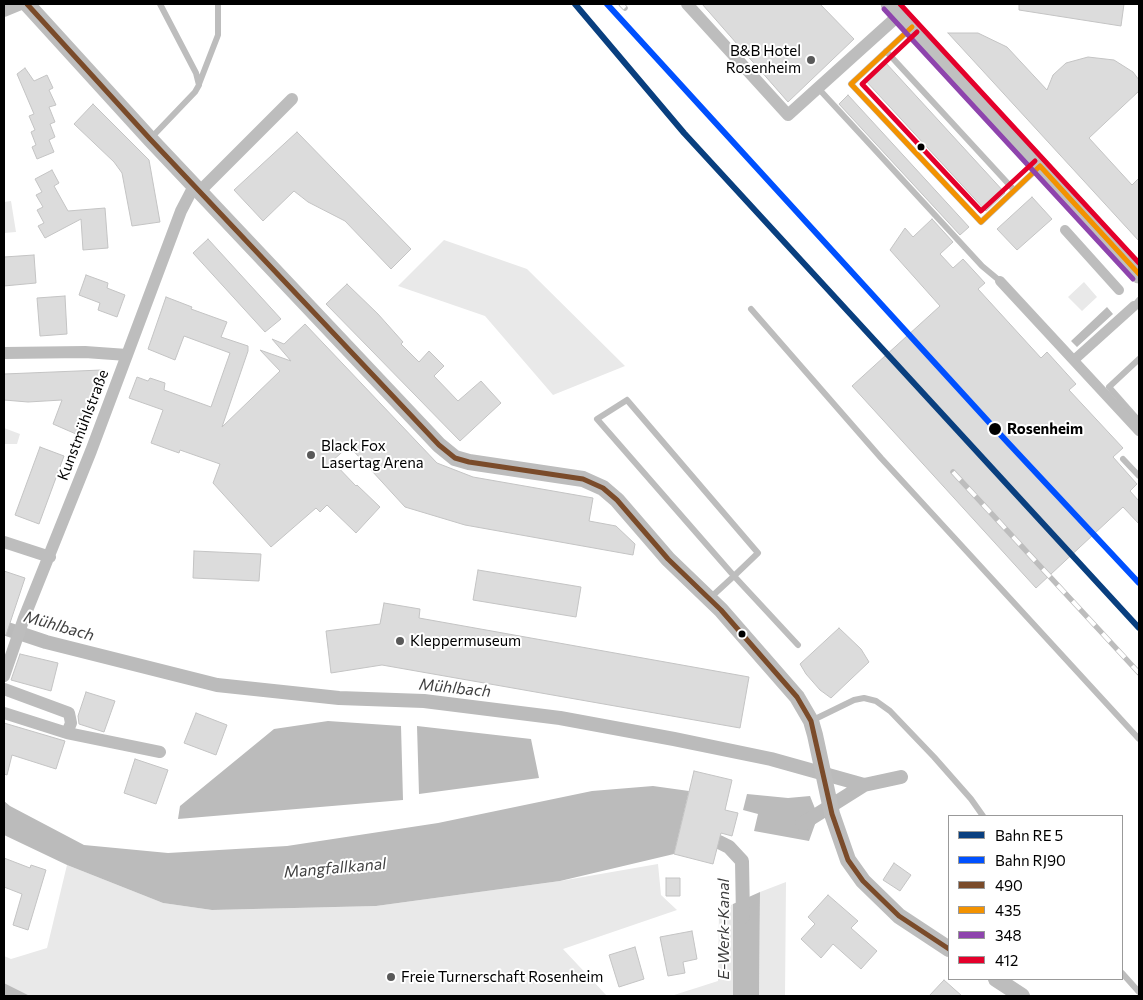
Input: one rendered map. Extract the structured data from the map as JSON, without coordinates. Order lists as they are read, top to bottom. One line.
{"streets":{"street":["Kunstmühlstraße"]},"water":["Mühlbach","Mangfallkanal","E-Werk-Kanal"],"places":["B&B Hotel Rosenheim","Rosenheim","Black Fox Lasertag Arena","Kleppermuseum","Freie Turnerschaft Rosenheim"],"lines":["rail line RJ90","transit line 490","transit line 412","transit line 348","transit line 435"],"legend":["Bahn RE 5","Bahn RJ90","490","435","348","412"]}
